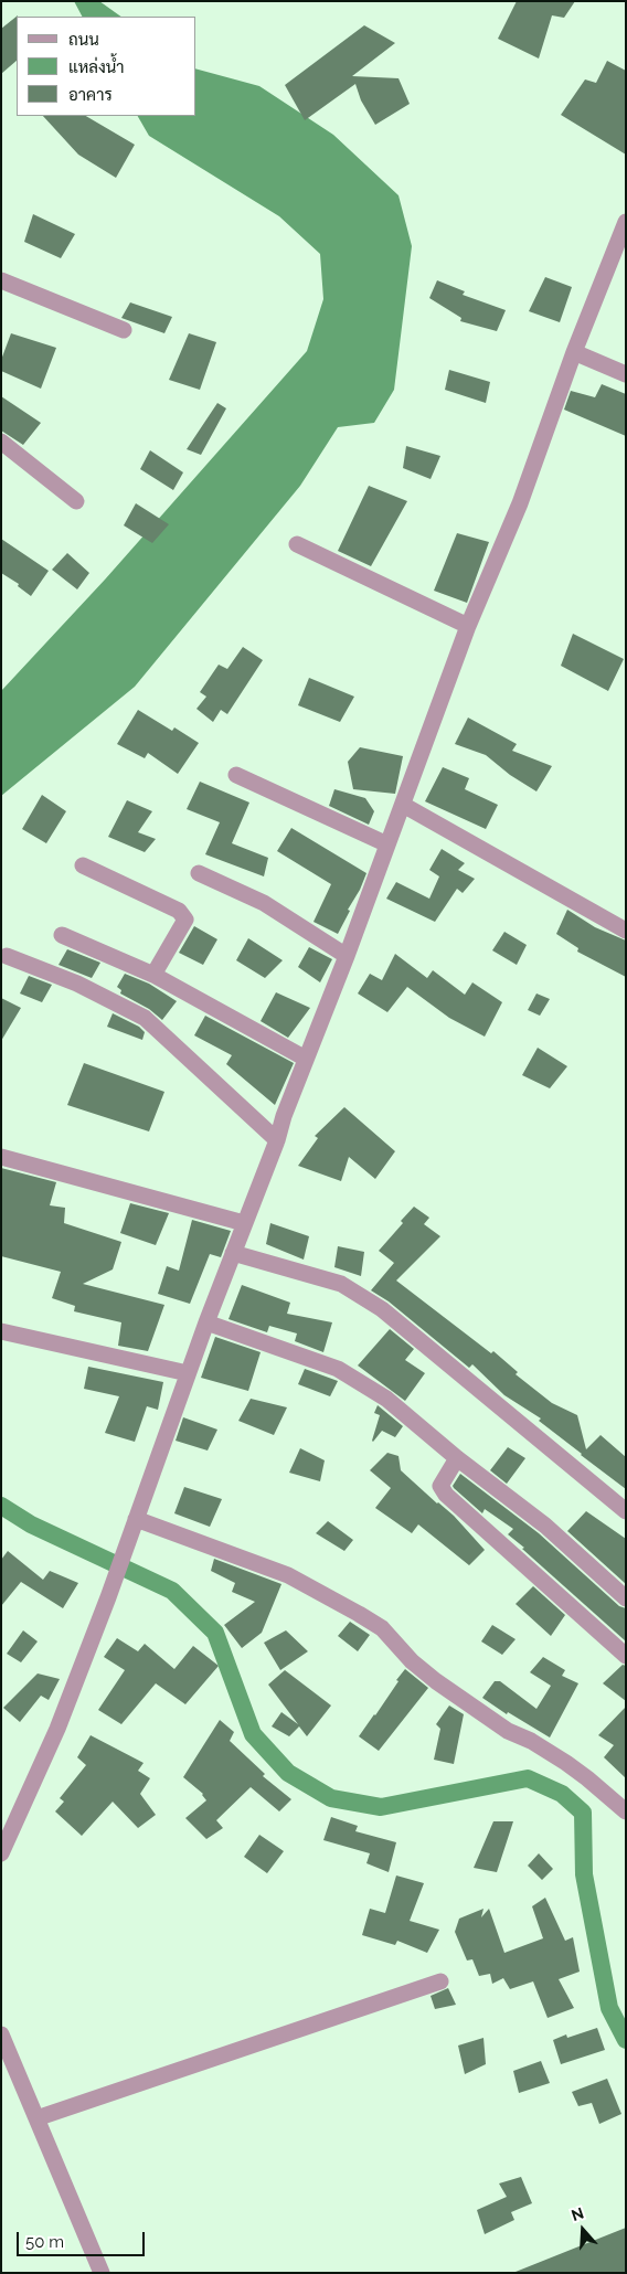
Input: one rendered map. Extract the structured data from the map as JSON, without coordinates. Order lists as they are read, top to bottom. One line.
{"legend":["ถนน","แหล่งน้ำ","อาคาร"],"scale_bar":"50 m","north":"top"}
